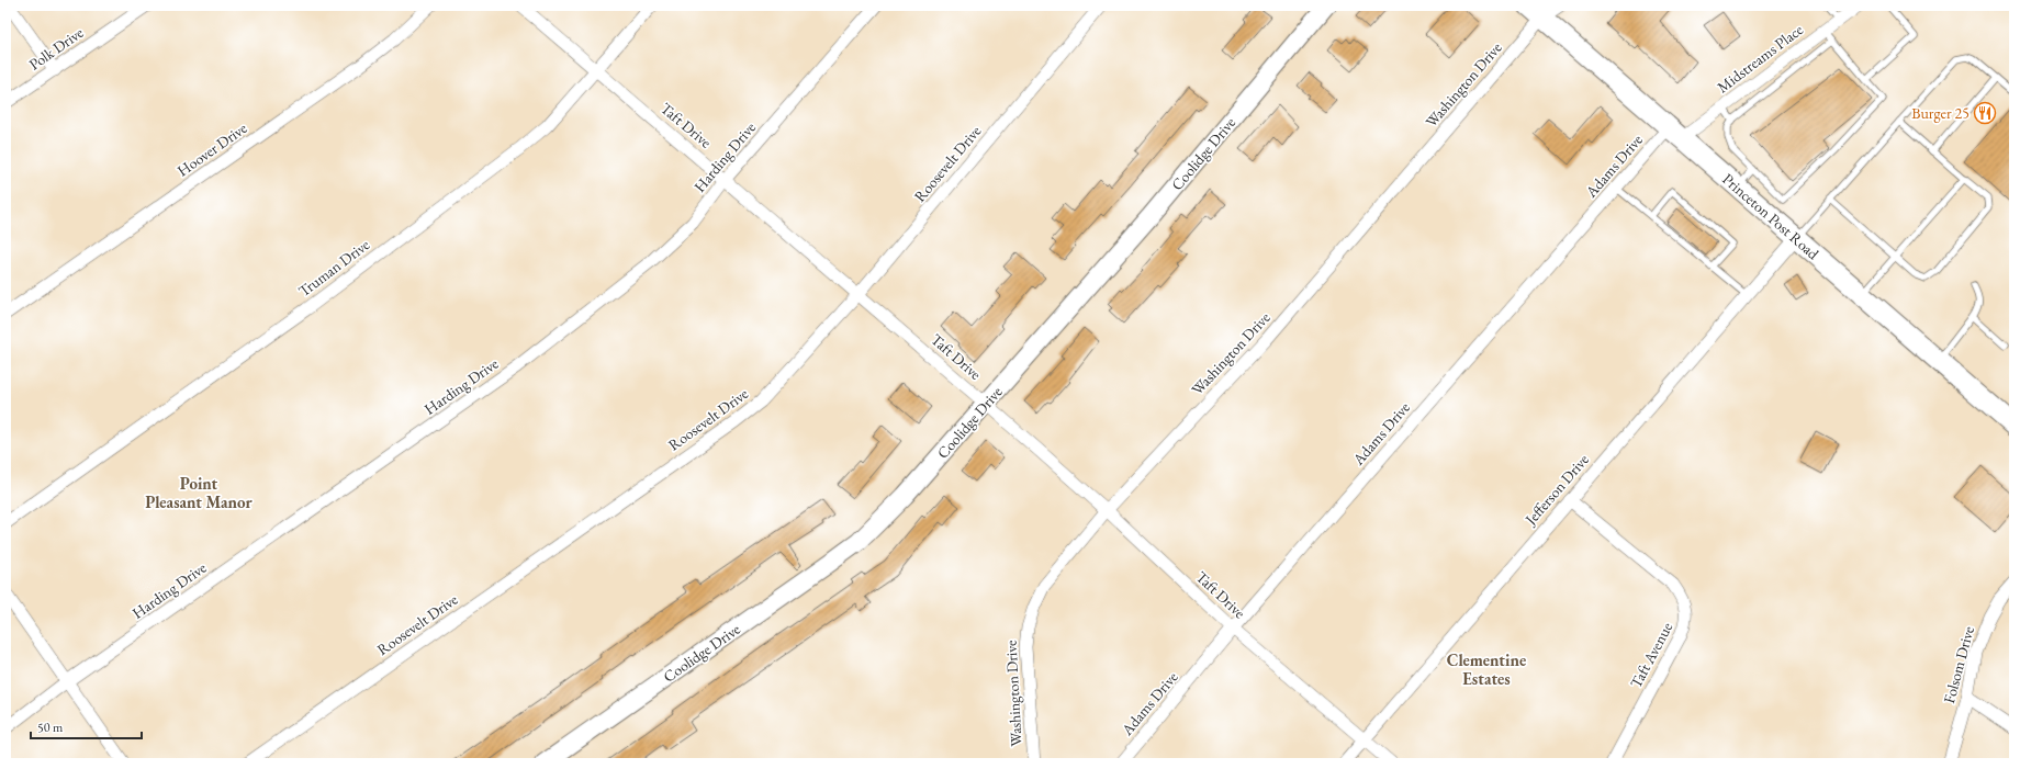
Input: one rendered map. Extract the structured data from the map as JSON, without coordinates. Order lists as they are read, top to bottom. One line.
{"streets":{"main road":["Princeton Post Road"],"street":["Polk Drive","Midstreams Place","Washington Drive","Taft Drive","Hoover Drive","Coolidge Drive","Harding Drive","Roosevelt Drive","Adams Drive","Truman Drive","Jefferson Drive","Taft Avenue","Folsom Drive"]},"crossings":[["Midstreams Place","Adams Drive"],["Midstreams Place","Princeton Post Road"],["Washington Drive","Taft Drive"],["Washington Drive","Princeton Post Road"],["Taft Drive","Coolidge Drive"],["Taft Drive","Harding Drive"],["Taft Drive","Roosevelt Drive"],["Taft Drive","Adams Drive"],["Taft Drive","Truman Drive"],["Taft Drive","Jefferson Drive"],["Adams Drive","Princeton Post Road"],["Princeton Post Road","Jefferson Drive"],["Jefferson Drive","Taft Avenue"]],"districts":["Point Pleasant Manor","Clementine Estates"],"places":{"restaurant":["Burger 25"]},"scale_bar":"50 m"}
